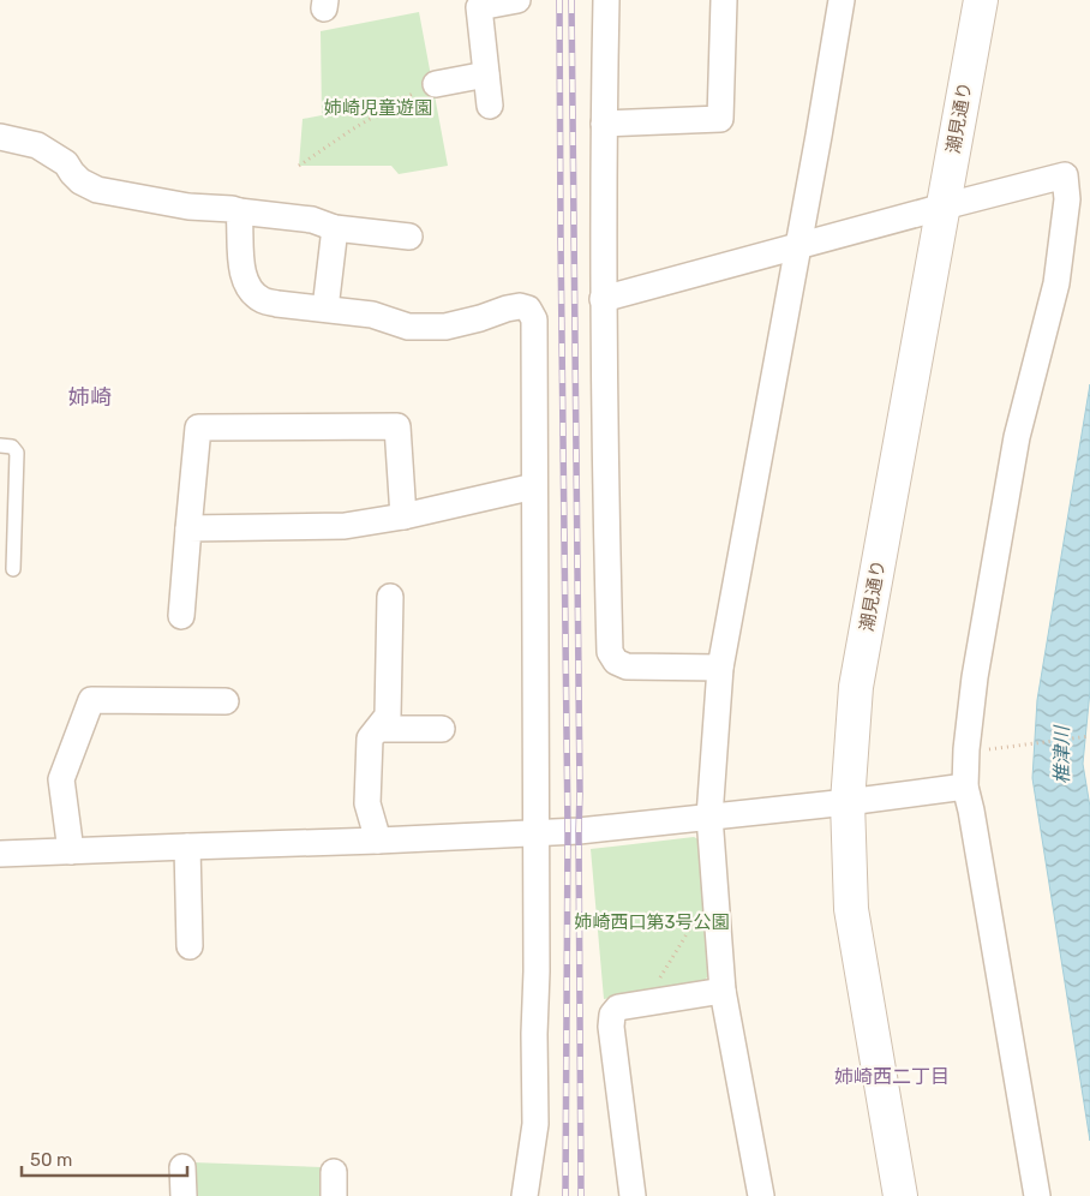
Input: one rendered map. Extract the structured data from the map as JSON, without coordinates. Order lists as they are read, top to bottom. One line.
{"streets":{"street":["潮見通り"]},"districts":["姉崎","姉崎西二丁目"],"water":["椎津川"],"parks":["姉崎児童遊園","姉崎西口第3号公園"],"scale_bar":"50 m"}
